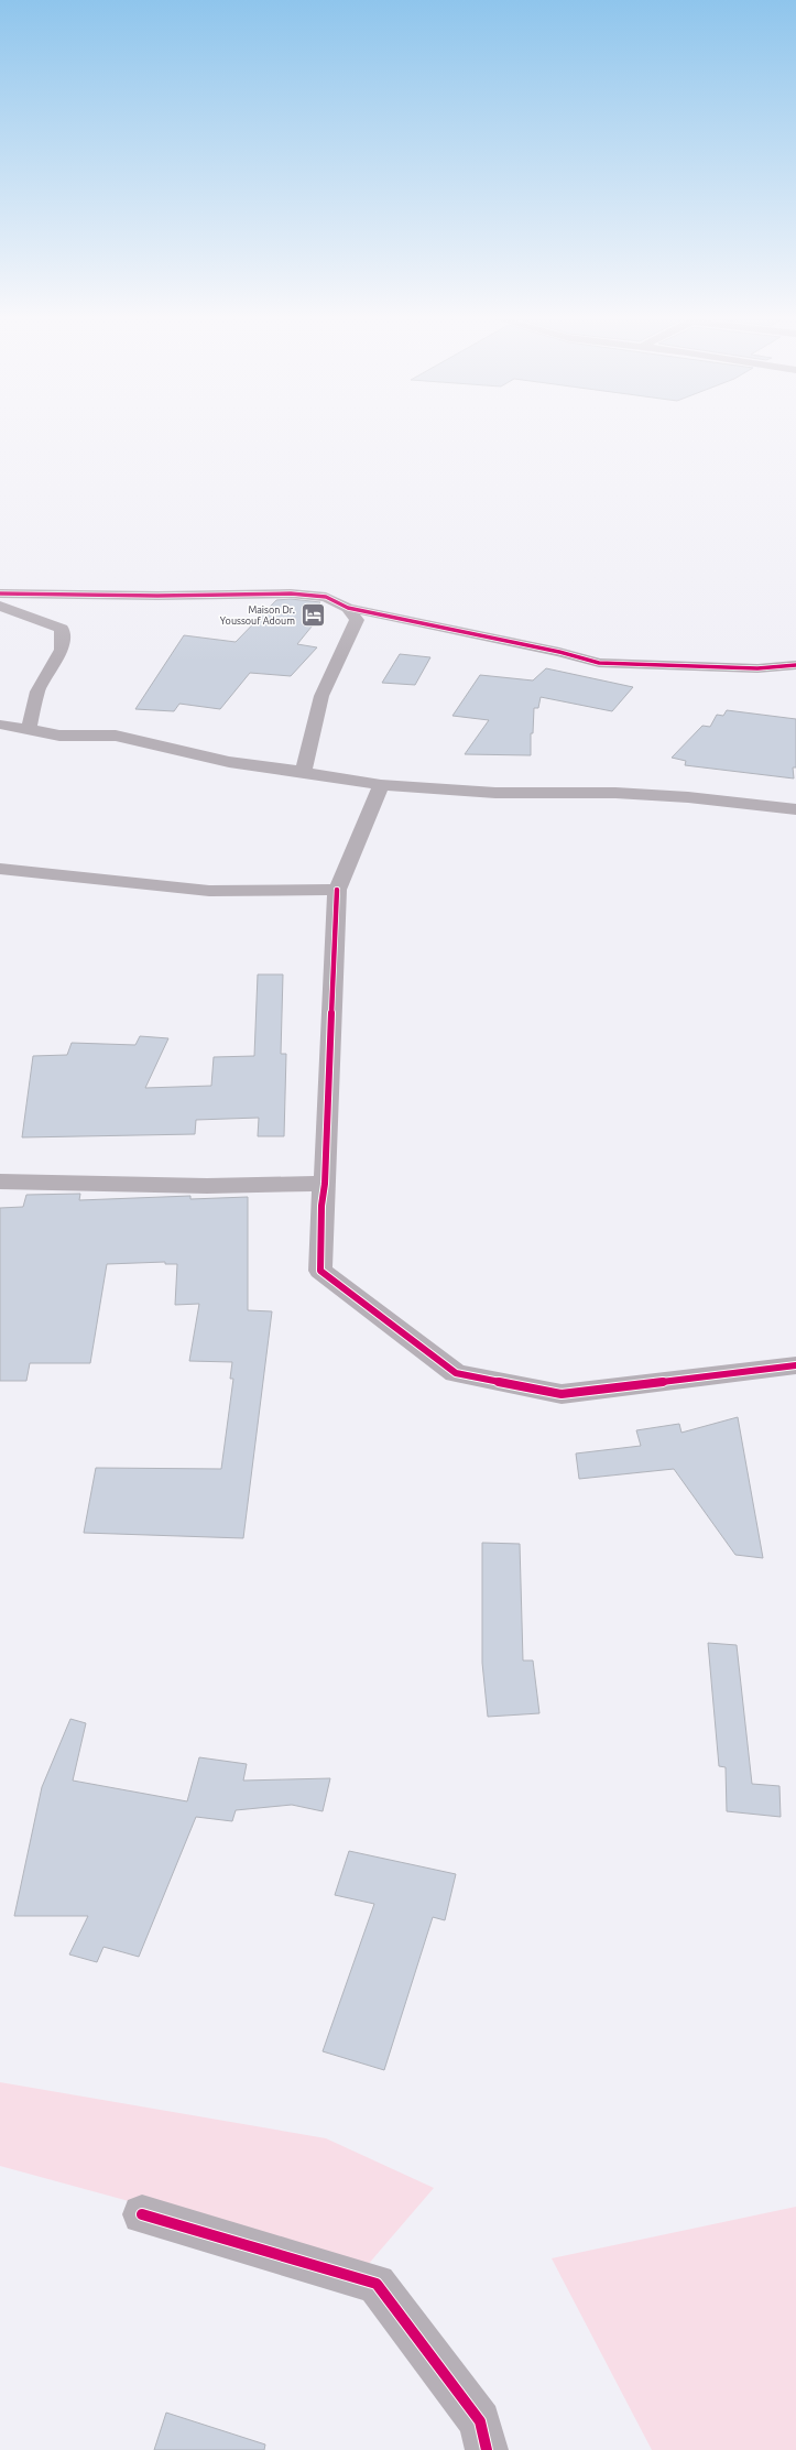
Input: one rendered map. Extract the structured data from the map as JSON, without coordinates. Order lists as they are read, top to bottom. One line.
{"places":{"hotel":["Maison Dr. Youssouf Adoum"]}}
